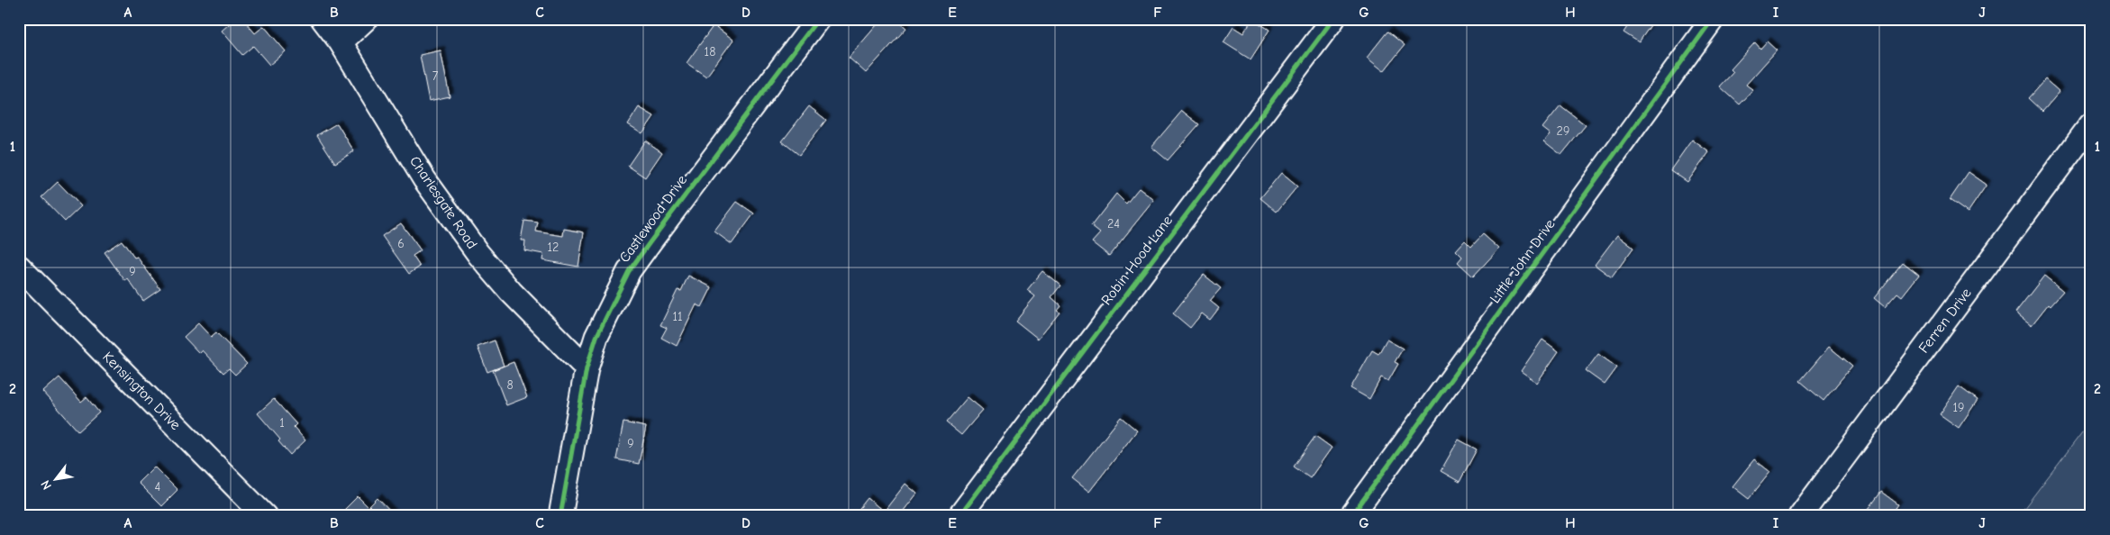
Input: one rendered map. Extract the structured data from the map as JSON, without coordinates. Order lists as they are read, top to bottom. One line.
{"streets":{"street":["Charlesgate Road","Castlewood Drive","Robin Hood Lane","Little John Drive","Ferren Drive","Kensington Drive"]},"crossings":[["Charlesgate Road","Castlewood Drive"]],"house_numbers":["18","7","29","24","6","12","9","11","8","19","1","9","4"],"north":"bottom left","grid":{"columns":["A","B","C","D","E","F","G","H","I","J"],"rows":["1","2"]}}
